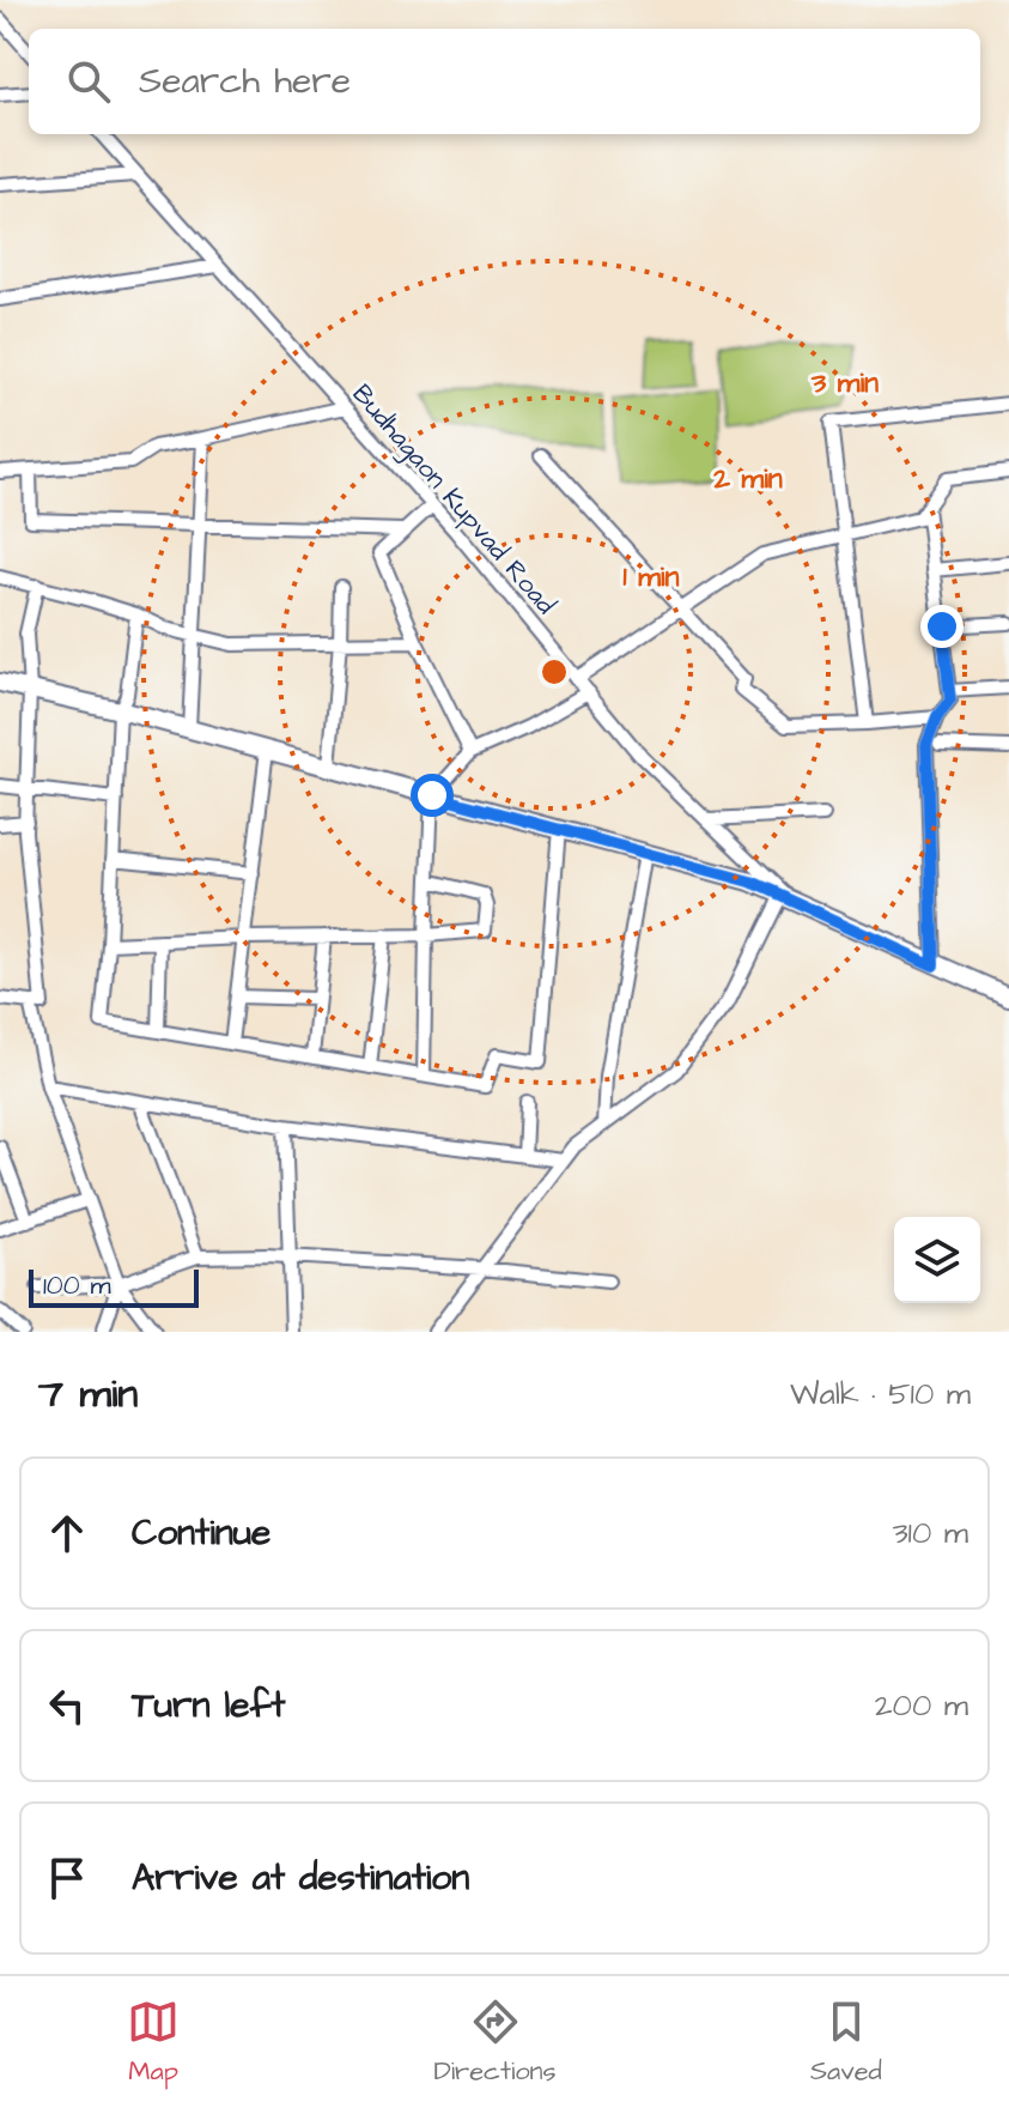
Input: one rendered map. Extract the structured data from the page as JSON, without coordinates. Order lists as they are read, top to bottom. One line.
{"streets":{"street":["Budhagaon Kupvad Road"]},"scale_bar":"100 m","page":{"search":"Search here","scale":"100 m","heading":["7 min","Walk · 510 m"],"list":[["Continue","310 m"],["Turn left","200 m"],"Arrive at destination"],"nav":["Map","Directions","Saved"]},"rings":["3 min","2 min","1 min"]}
